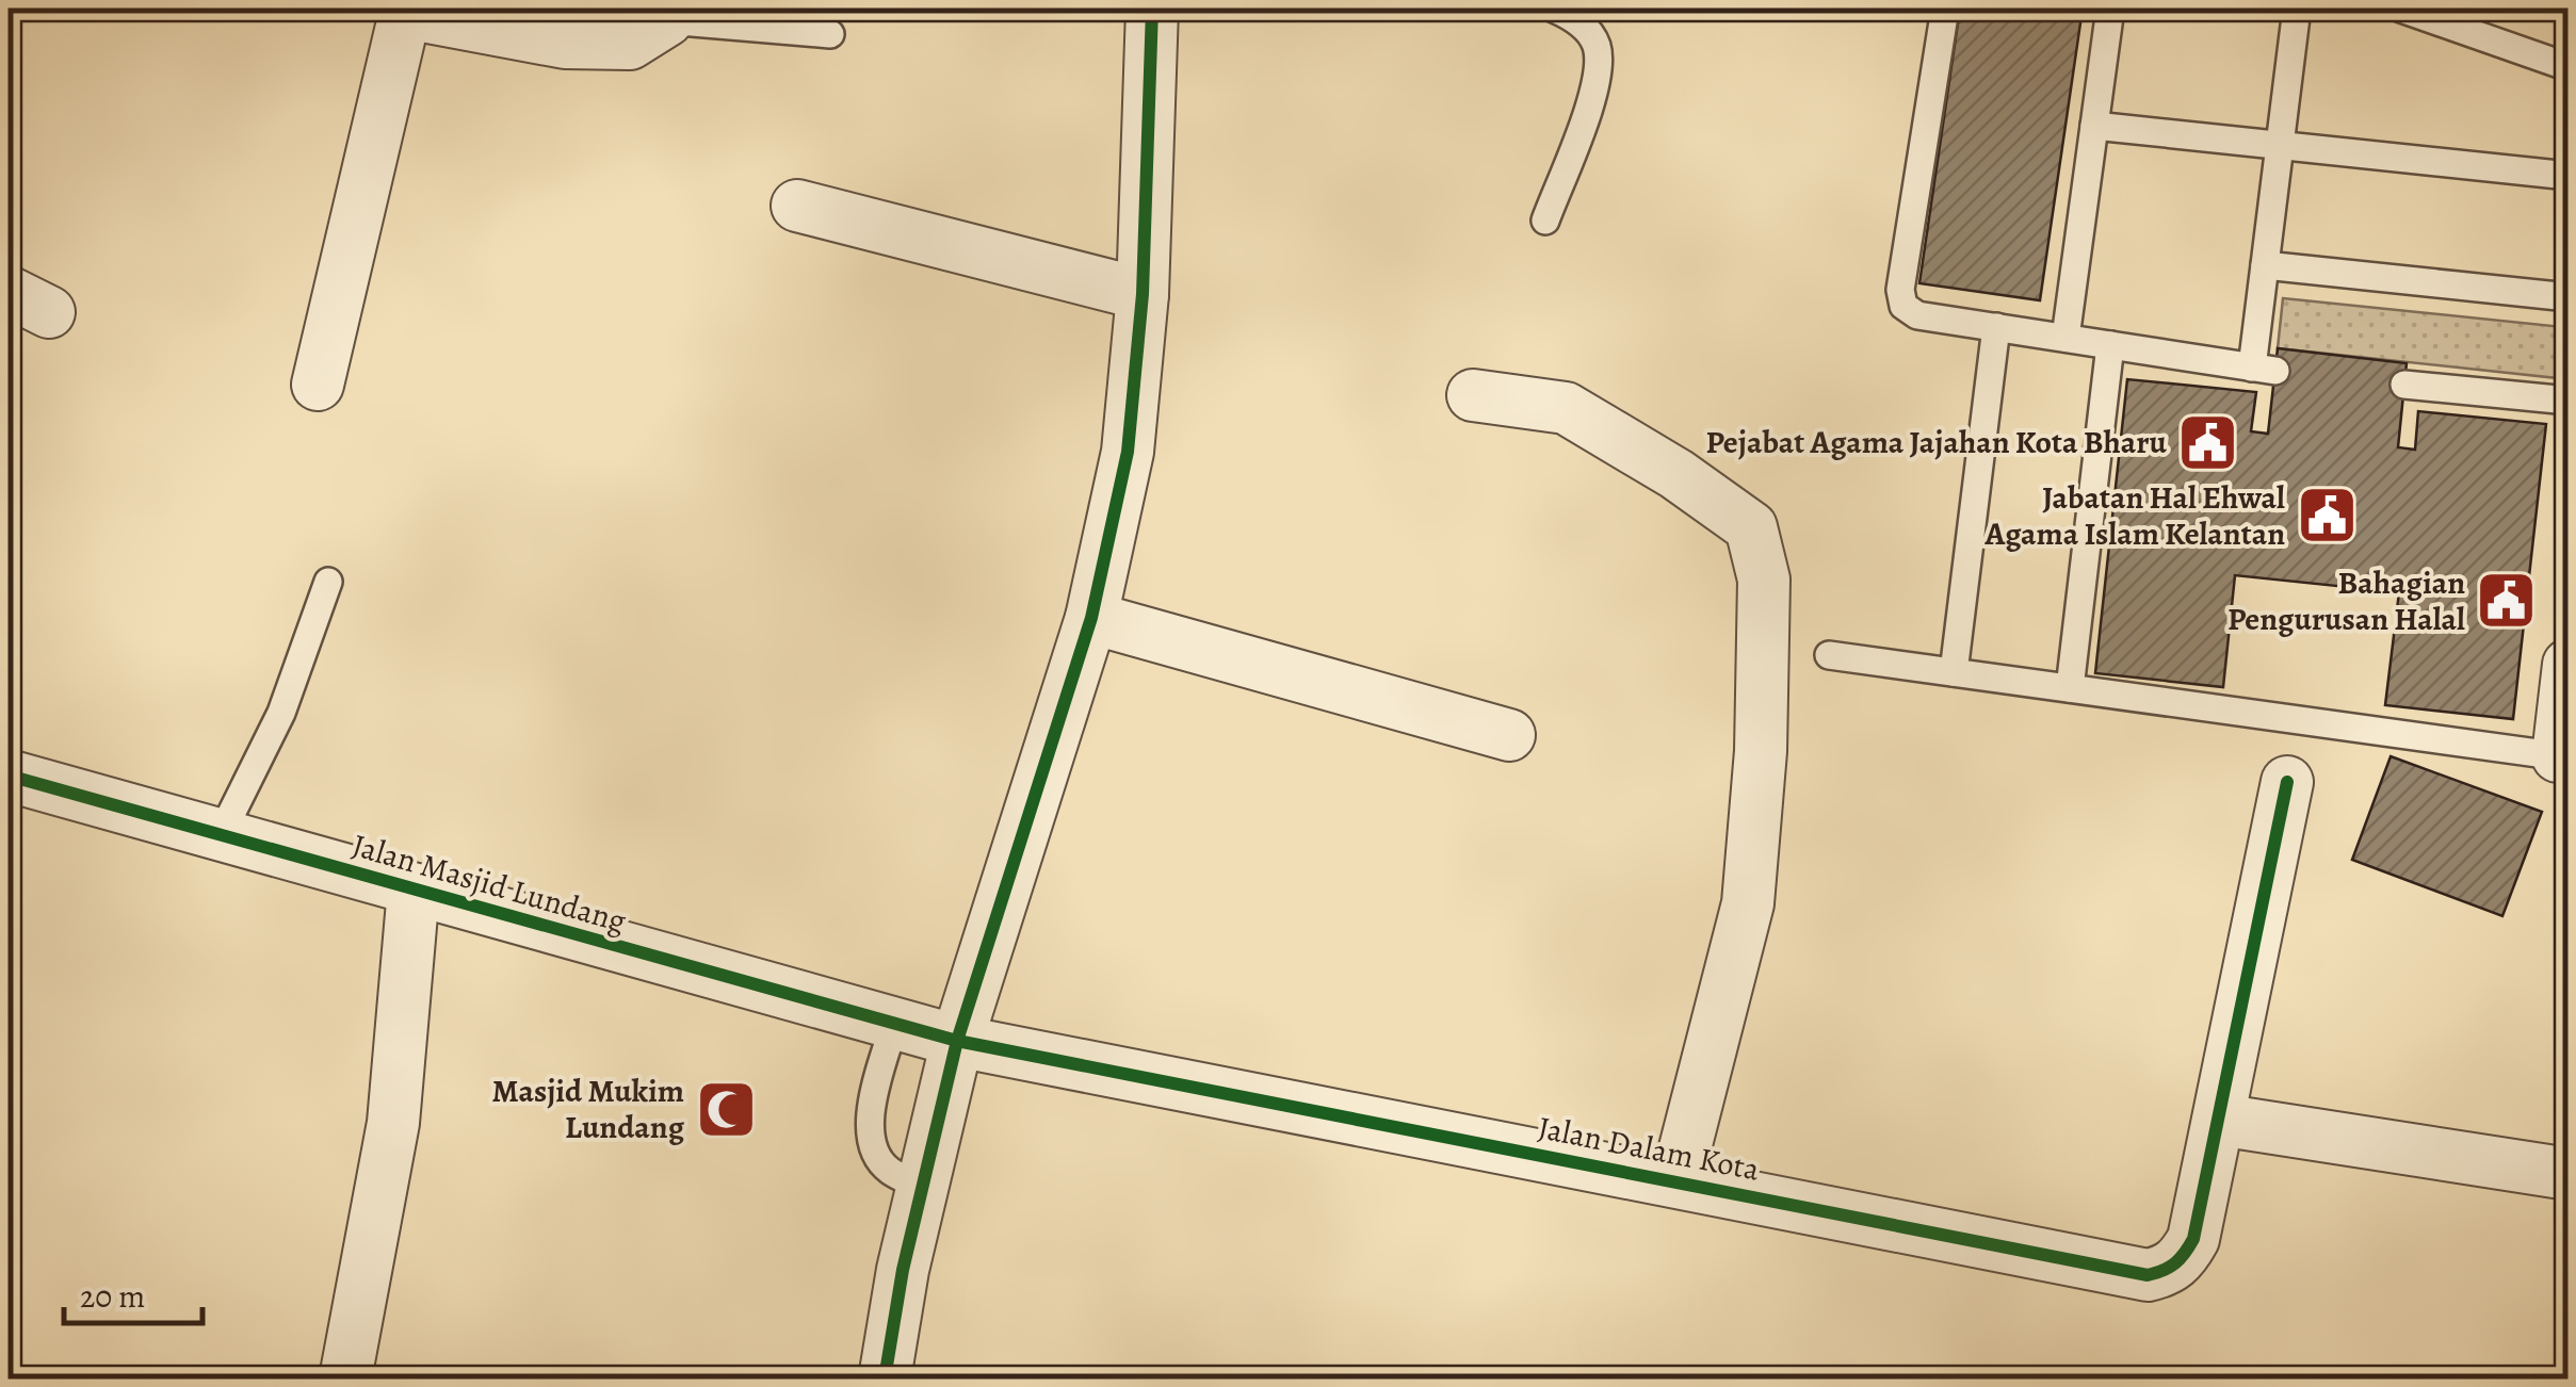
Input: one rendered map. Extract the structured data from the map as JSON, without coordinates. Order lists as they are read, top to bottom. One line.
{"streets":{"street":["Jalan Masjid Lundang","Jalan Dalam Kota"]},"crossings":[["Jalan Masjid Lundang","Jalan Dalam Kota"]],"places":{"public building":["Pejabat Agama Jajahan Kota Bharu","Jabatan Hal Ehwal Agama Islam Kelantan","Bahagian Pengurusan Halal"],"mosque":["Masjid Mukim Lundang"]},"scale_bar":"20 m"}
